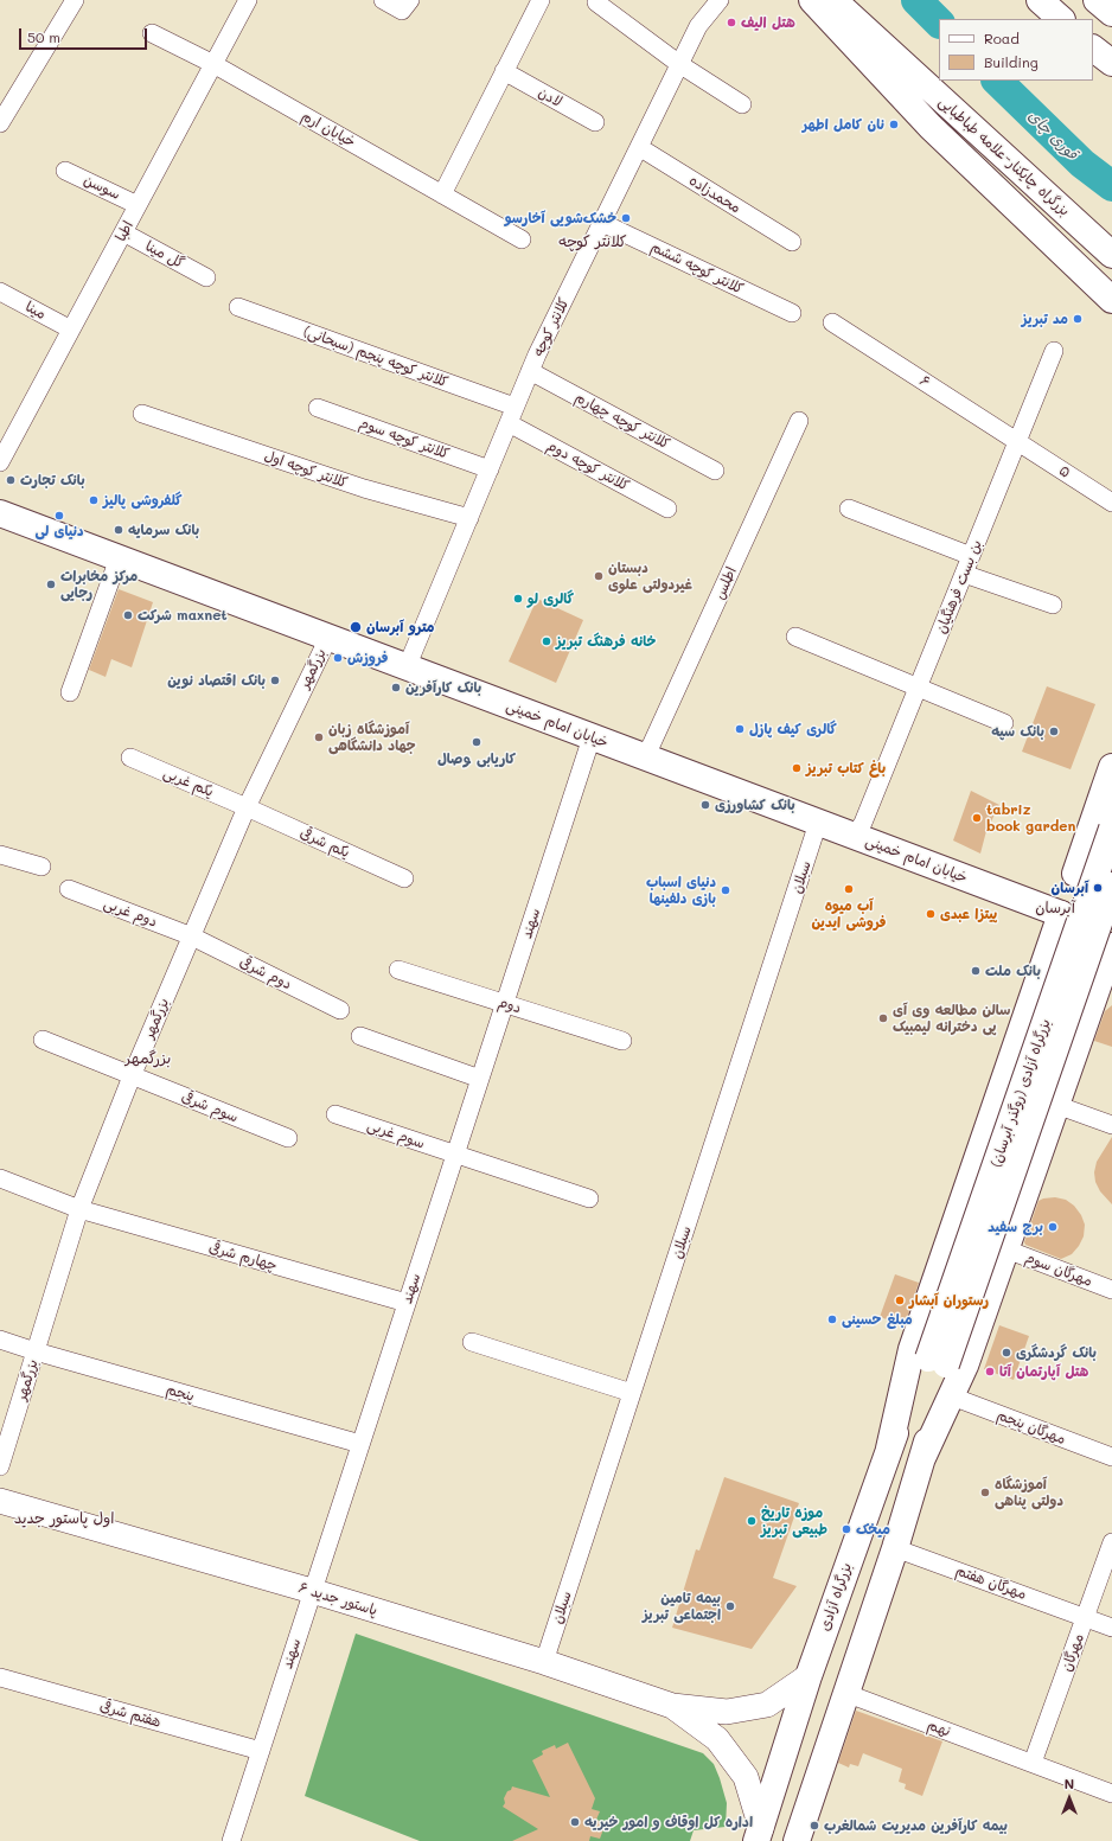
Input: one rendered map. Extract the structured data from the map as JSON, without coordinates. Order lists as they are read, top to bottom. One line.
{"streets":{"main road":["بزرگراه چایکنار-علامه طباطبایی","خیابان امام خمینی","بزرگراه آزادی (روگذر آبرسان)","بزرگراه آزادی","پاستور جدید ۶"],"street":["لادن","خیابان ارم","سوسن","محمدزاده","اطبا","گل مینا","کلانتر کوچه ششم","مینا","کلانتر کوچه","کلانتر کوچه پنجم (سبحانی)","۶","کلانتر کوچه چهارم","کلانتر کوچه سوم","کلانتر کوچه دوم","کلانتر کوچه اول","۵","اطلس","بن بست فرهنگیان","بزرگمهر","یکم غربی","یکم شرقی","سبلان","دوم غربی","سهند","دوم شرقی","دوم","سوم شرقی","سوم غربی","چهارم شرقی","مهرگان سوم","پنجم","مهرگان پنجم","مهرگان هفتم","مهرگان","هفتم شرقی","نهم"]},"crossings":[["خیابان ارم","اطبا"],["سوسن","اطبا"],["محمدزاده","کلانتر کوچه"],["اطبا","گل مینا"],["اطبا","مینا"],["کلانتر کوچه ششم","کلانتر کوچه"],["کلانتر کوچه","کلانتر کوچه پنجم (سبحانی)"],["کلانتر کوچه","کلانتر کوچه چهارم"],["کلانتر کوچه","کلانتر کوچه سوم"],["کلانتر کوچه","کلانتر کوچه دوم"],["کلانتر کوچه","کلانتر کوچه اول"],["کلانتر کوچه","خیابان امام خمینی"],["کلانتر کوچه پنجم (سبحانی)","کلانتر کوچه دوم"],["۶","۵"],["۶","بن بست فرهنگیان"],["۵","بن بست فرهنگیان"],["اطلس","خیابان امام خمینی"],["بن بست فرهنگیان","خیابان امام خمینی"],["بزرگمهر","خیابان امام خمینی"],["بزرگمهر","یکم غربی"],["بزرگمهر","یکم شرقی"],["بزرگمهر","دوم غربی"],["بزرگمهر","دوم شرقی"],["بزرگمهر","سوم شرقی"],["بزرگمهر","چهارم شرقی"],["بزرگمهر","پنجم"],["خیابان امام خمینی","سبلان"],["خیابان امام خمینی","سهند"],["یکم غربی","یکم شرقی"],["سبلان","پاستور جدید ۶"],["دوم غربی","دوم شرقی"],["سهند","دوم"],["سهند","سوم غربی"],["سهند","چهارم شرقی"],["سهند","پنجم"],["سهند","پاستور جدید ۶"],["سهند","هفتم شرقی"],["بزرگراه آزادی (روگذر آبرسان)","بزرگراه آزادی"],["مهرگان هفتم","مهرگان"],["بزرگراه آزادی","پاستور جدید ۶"],["مهرگان","نهم"]],"districts":["کلانتر کوچه","آبرسان","بزرگمهر","اول پاستور جدید"],"water":["قوری چای"],"places":["هتل الیف","نان کامل اطهر","خشک‌شویی آخارسو","مد تبریز","بانک تجارت","گلفروشی پالیز","دنیای لی","بانک سرمایه","دبستان غیردولتی علوی","مرکز مخابرات رجایی","گالری لو","شرکت maxnet","مترو آبرسان","خانه فرهنگ تبریز","فروزش","بانک اقتصاد نوین","بانک کارآفرین","گالری کیف پازل","بانک سپه","آموزشگاه زبان جهاد دانشگاهی","کاریابی وصال","باغ کتاب تبریز","بانک کشاورزی","tabriz book garden","آبرسان","آب میوه فروشی ایدین","دنیای اسباب بازی دلفینها","پیتزا عبدی","بانک ملت","سالن مطالعه وی آی پی دخترانه لیمبیک","برج سفید","رستوران آبشار","مبلغ حسینی","بانک گردشگری","هتل آپارتمان آتا","آموزشگاه دولتی پناهی","موزه تاریخ طبیعی تبریز","میخک","بیمه تامین اجتماعی تبریز","اداره کل اوقاف و امور خیریه","بیمه کارآفرین مدیریت شمالغرب"],"legend":["Road","Building"],"scale_bar":"50 m","north":"top"}
